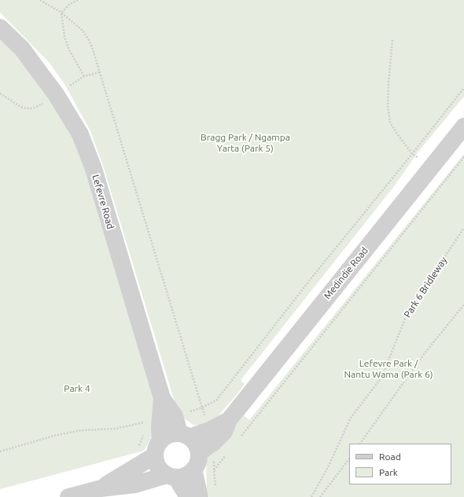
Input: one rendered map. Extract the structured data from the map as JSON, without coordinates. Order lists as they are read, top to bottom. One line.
{"streets":{"street":["Lefevre Road","Medindie Road"],"path":["Park 6 Bridleway"]},"crossings":[["Lefevre Road","Medindie Road"]],"parks":["Bragg Park / Ngampa Yarta (Park 5)","Lefevre Park / Nantu Wama (Park 6)","Park 4"],"legend":["Road","Park"]}
